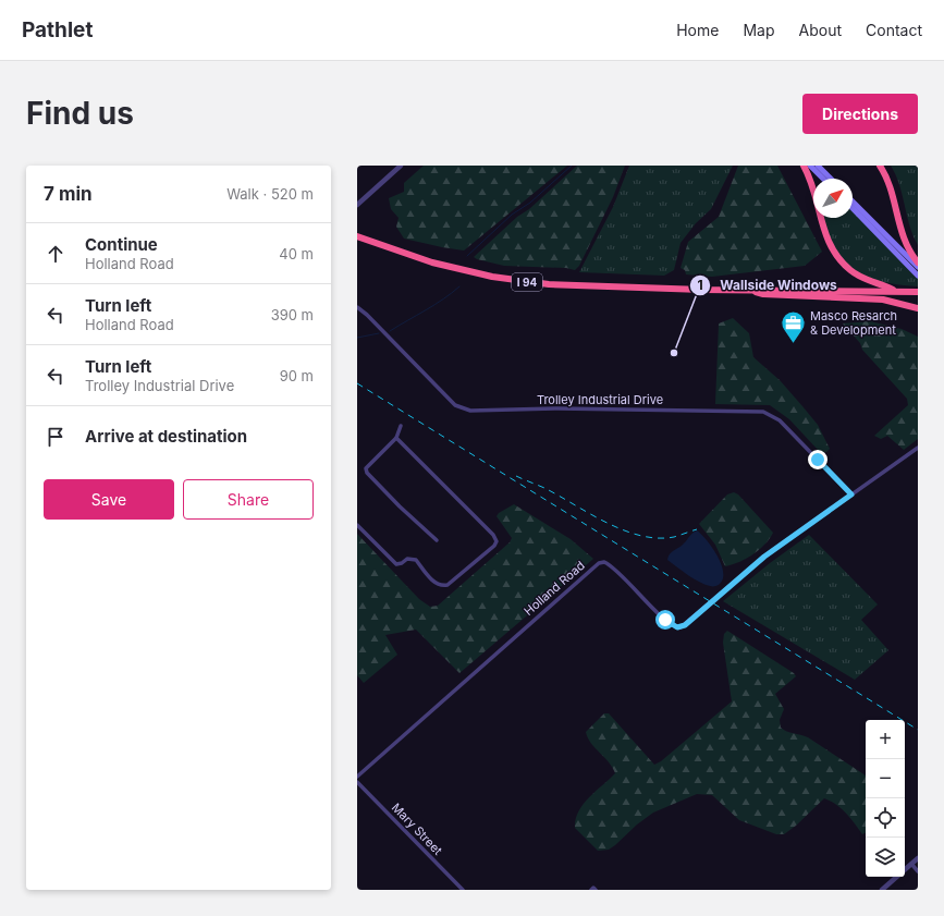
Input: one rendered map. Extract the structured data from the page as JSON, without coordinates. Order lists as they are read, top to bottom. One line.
{"streets":{"highway":["I 94"],"street":["Trolley Industrial Drive","Holland Road","Mary Street"]},"crossings":[["Trolley Industrial Drive","Holland Road"]],"places":{"office":["Masco Resarch & Development"],"other":["Wallside Windows"]},"north":"top right","page":{"header":"Pathlet","nav":["Home","Map","About","Contact"],"buttons":["Directions",["Save","Share"]],"title":"Find us","heading":["7 min","Walk · 520 m"],"list":[["Continue","Holland Road","40 m"],["Turn left","Holland Road","390 m"],["Turn left","Trolley Industrial Drive","90 m"],"Arrive at destination"],"map_buttons":["+","−"]}}
